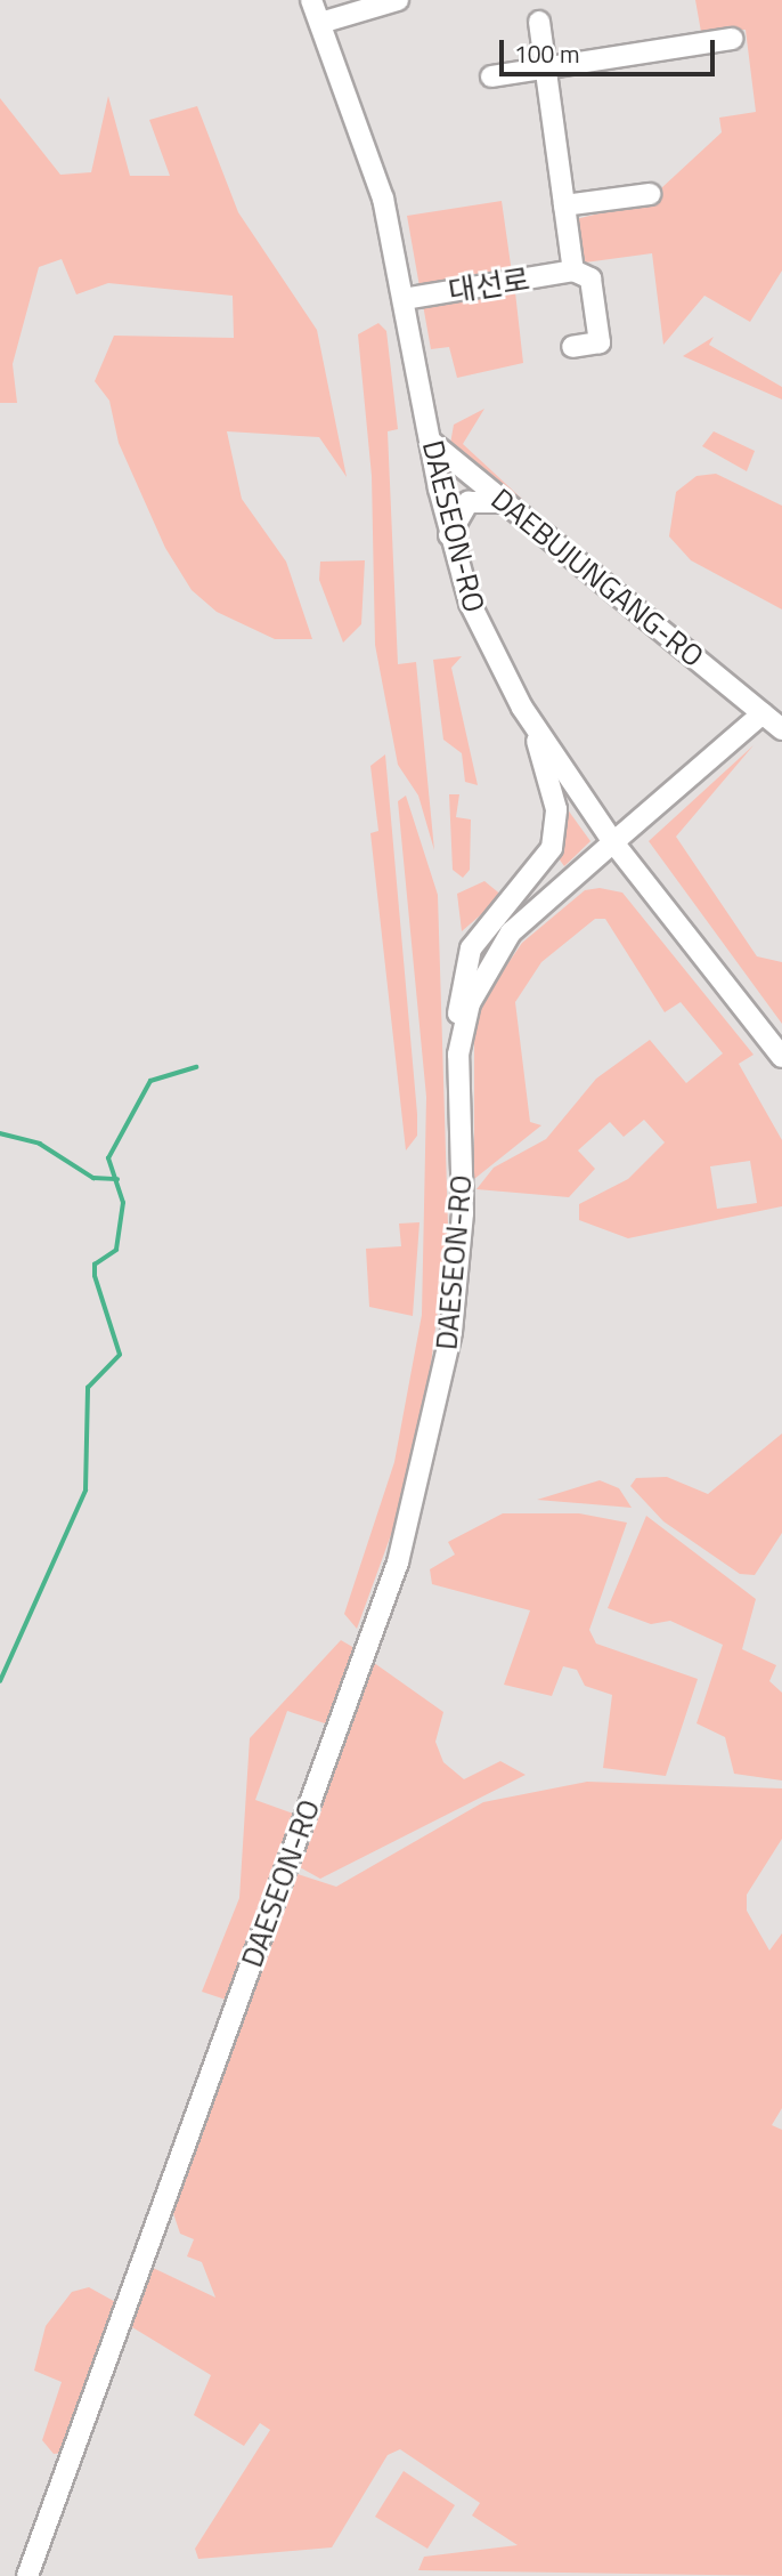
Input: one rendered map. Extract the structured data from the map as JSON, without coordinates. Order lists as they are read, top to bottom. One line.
{"streets":{"street":["대선로","DAESEON-RO","DAEBUJUNGANG-RO"]},"crossings":[["대선로","DAESEON-RO"],["DAESEON-RO","DAEBUJUNGANG-RO"]],"scale_bar":"100 m"}
